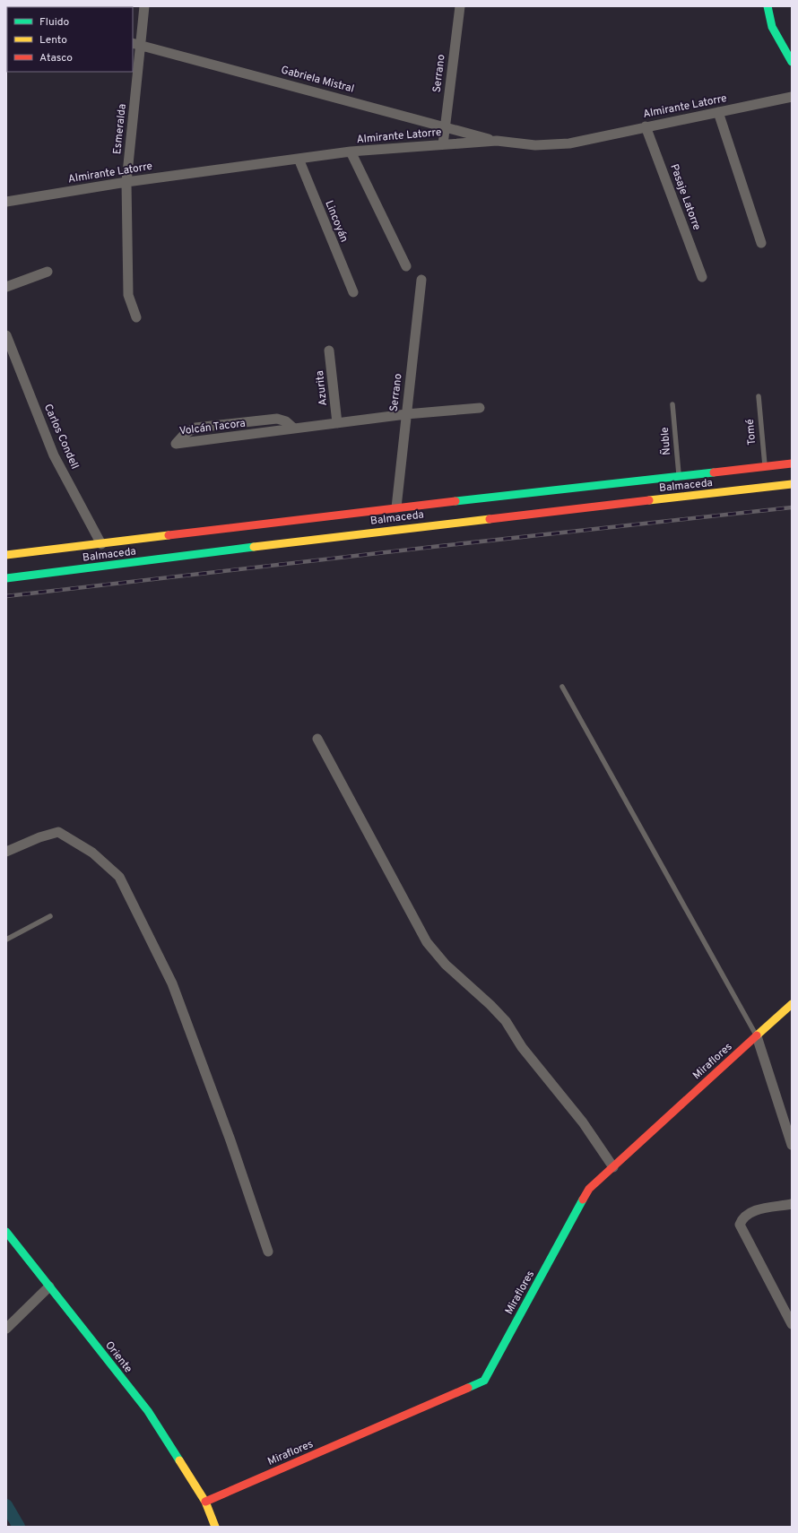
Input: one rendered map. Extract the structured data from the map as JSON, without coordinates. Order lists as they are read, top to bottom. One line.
{"streets":{"main road":["Balmaceda","Miraflores","Oriente"],"street":["Serrano","Gabriela Mistral","Almirante Latorre","Esmeralda","Pasaje Latorre","Lincoyán","Azurita","Volcán Tacora","Carlos Condell"],"lane":["Tomé","Ñuble"]},"crossings":[["Serrano","Gabriela Mistral"],["Serrano","Almirante Latorre"],["Serrano","Volcán Tacora"],["Serrano","Balmaceda"],["Gabriela Mistral","Almirante Latorre"],["Gabriela Mistral","Esmeralda"],["Almirante Latorre","Esmeralda"],["Almirante Latorre","Pasaje Latorre"],["Almirante Latorre","Lincoyán"],["Azurita","Volcán Tacora"],["Tomé","Balmaceda"],["Carlos Condell","Balmaceda"],["Ñuble","Balmaceda"],["Miraflores","Oriente"]],"legend":["Fluido","Lento","Atasco"]}
